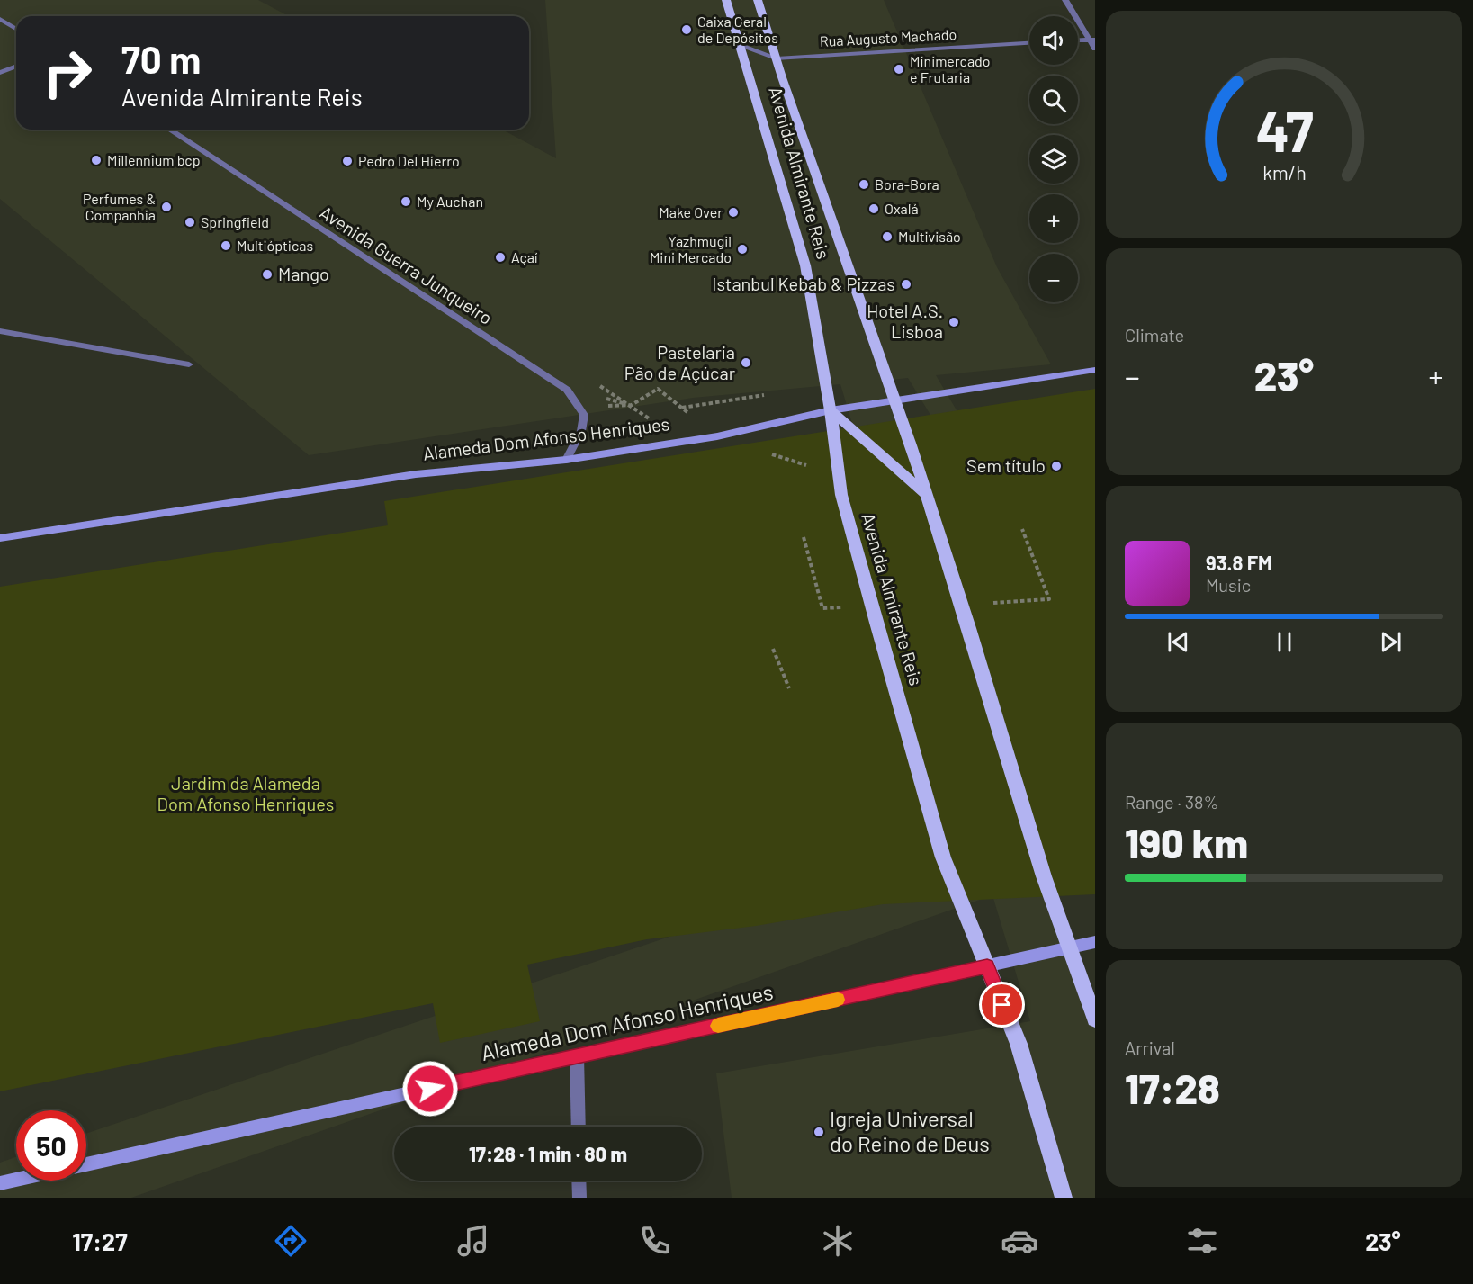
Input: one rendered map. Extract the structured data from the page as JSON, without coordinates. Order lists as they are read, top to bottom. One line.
{"streets":{"main road":["Avenida Almirante Reis","Alameda Dom Afonso Henriques"],"street":["Rua Augusto Machado","Avenida Guerra Junqueiro"]},"crossings":[["Rua Augusto Machado","Avenida Almirante Reis"],["Avenida Almirante Reis","Alameda Dom Afonso Henriques"]],"parks":["Jardim da Alameda Dom Afonso Henriques"],"places":["Caixa Geral de Depósitos","Minimercado e Frutaria","Millennium bcp","Pedro Del Hierro","Bora-Bora","My Auchan","Perfumes & Companhia","Oxalá","Make Over","Springfield","Multivisão","Multiópticas","Yazhmugil Mini Mercado","Açaí","Mango","Istanbul Kebab & Pizzas","Hotel A.S. Lisboa","Pastelaria Pão de Açúcar","Sem título","Igreja Universal do Reino de Deus"],"page":{"map_buttons":["+","−"],"turn":["70 m","Avenida Almirante Reis"],"tile":["Climate",["Range · 38%","190 km"],["Arrival","17:28"]],"heat":["−","23°","+"],"song":["93.8 FM","Music"],"limit":"50","trip":"17:28 · 1 min · 80 m","tabs":["17:27","23°"],"gauge":["47","km/h"]}}
